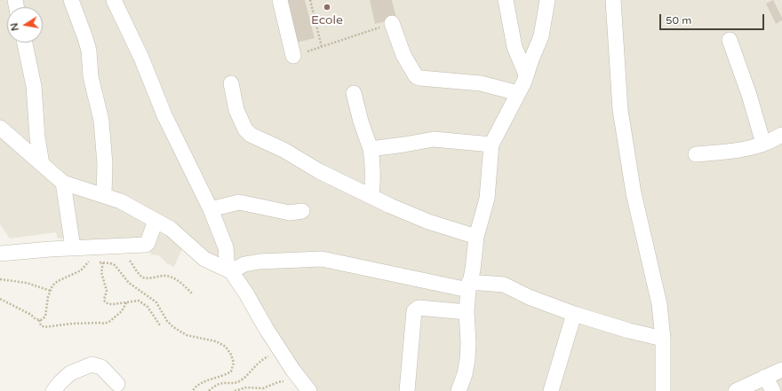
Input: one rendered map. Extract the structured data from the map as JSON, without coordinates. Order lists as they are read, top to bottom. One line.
{"places":["Ecole"],"scale_bar":"50 m","north":"left"}
